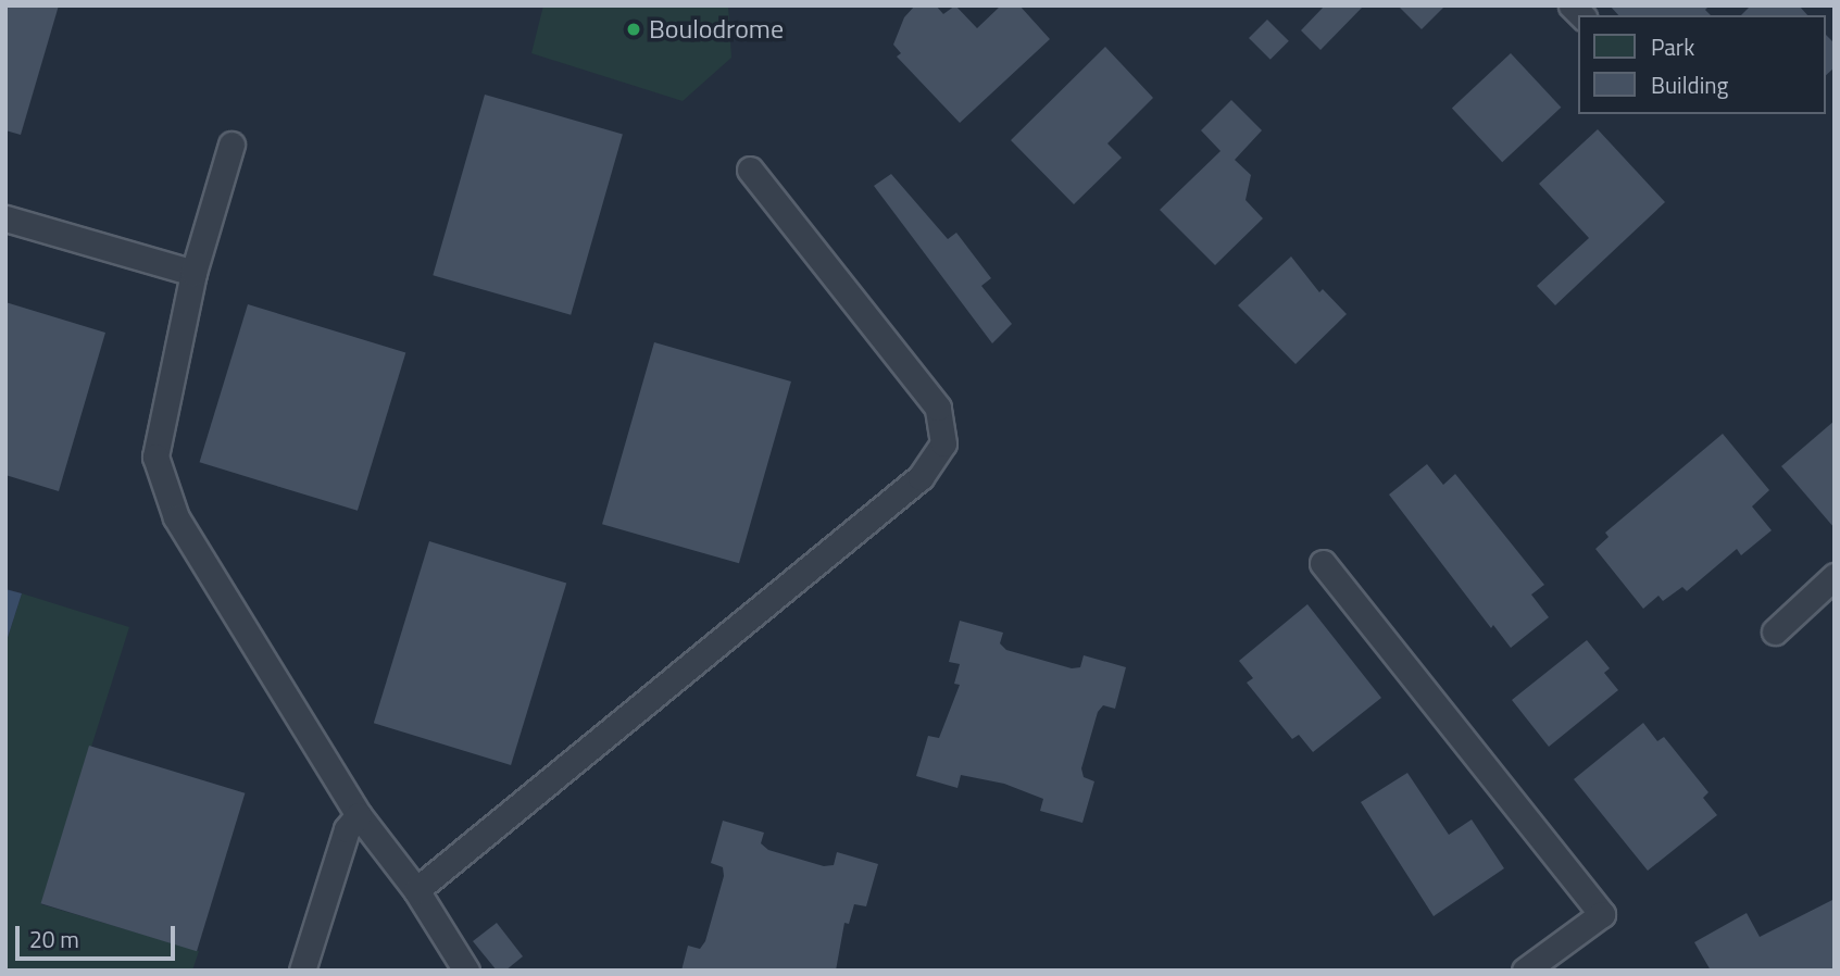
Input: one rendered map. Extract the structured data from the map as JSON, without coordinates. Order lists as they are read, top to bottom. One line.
{"places":["Boulodrome"],"legend":["Park","Building"],"scale_bar":"20 m"}
